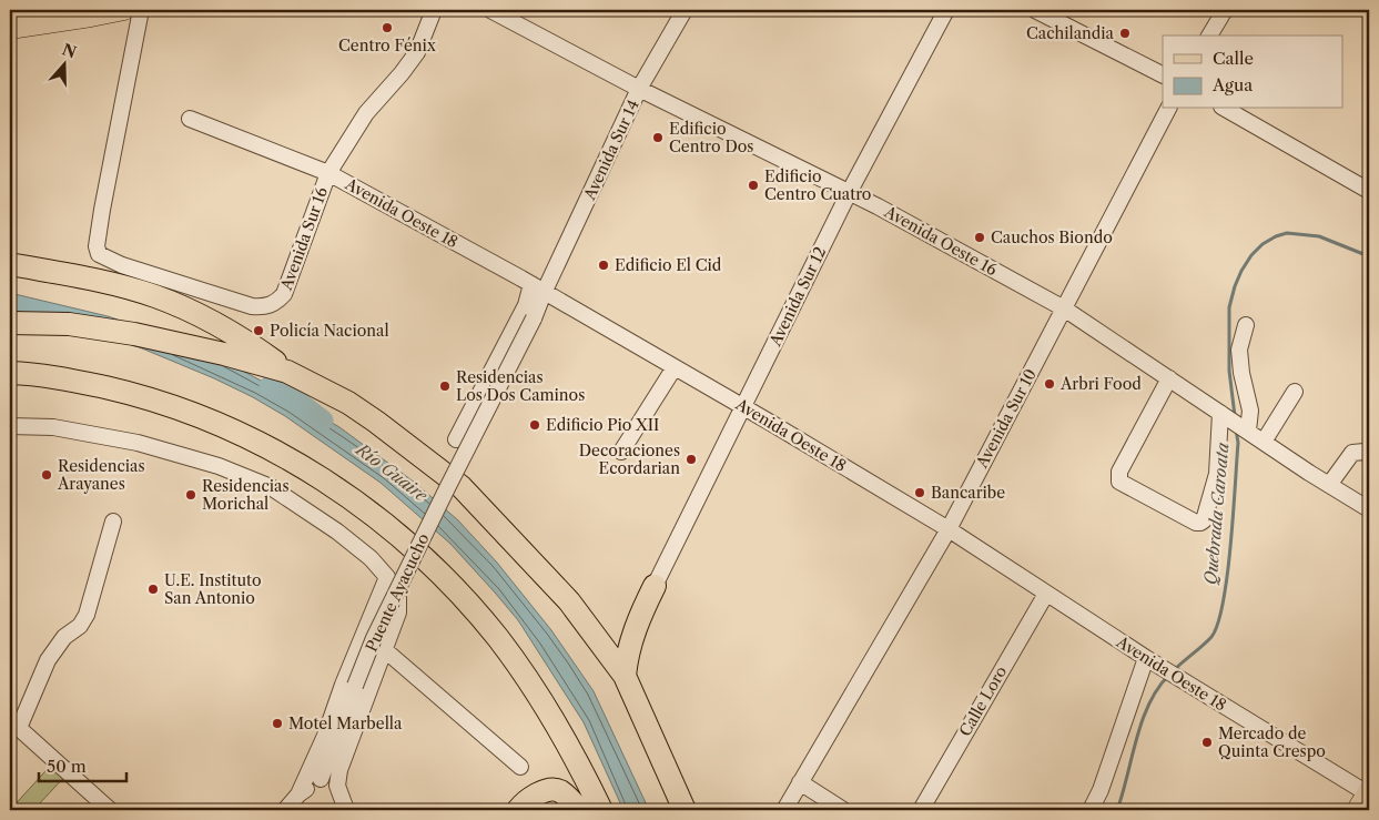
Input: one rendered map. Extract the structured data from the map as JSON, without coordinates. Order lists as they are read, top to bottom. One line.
{"streets":{"street":["Avenida Sur 14","Avenida Oeste 18","Avenida Sur 16","Avenida Oeste 16","Avenida Sur 12","Avenida Sur 10","Puente Ayacucho","Calle Loro"]},"crossings":[["Avenida Sur 14","Avenida Oeste 18"],["Avenida Sur 14","Avenida Oeste 16"],["Avenida Sur 14","Puente Ayacucho"],["Avenida Oeste 18","Avenida Sur 16"],["Avenida Oeste 18","Avenida Sur 12"],["Avenida Oeste 18","Avenida Sur 10"],["Avenida Oeste 18","Puente Ayacucho"],["Avenida Oeste 18","Calle Loro"],["Avenida Oeste 16","Avenida Sur 12"],["Avenida Oeste 16","Avenida Sur 10"]],"water":["Río Guaire","Quebrada Caroata"],"places":["Centro Fénix","Cachilandia","Edificio Centro Dos","Edificio Centro Cuatro","Cauchos Biondo","Edificio El Cid","Policía Nacional","Arbri Food","Residencias Los Dos Caminos","Edificio Pio XII","Decoraciones Ecordarian","Residencias Arayanes","Bancaribe","Residencias Morichal","U.E. Instituto San Antonio","Motel Marbella","Mercado de Quinta Crespo"],"legend":["Calle","Agua"],"scale_bar":"50 m","north":"top"}
